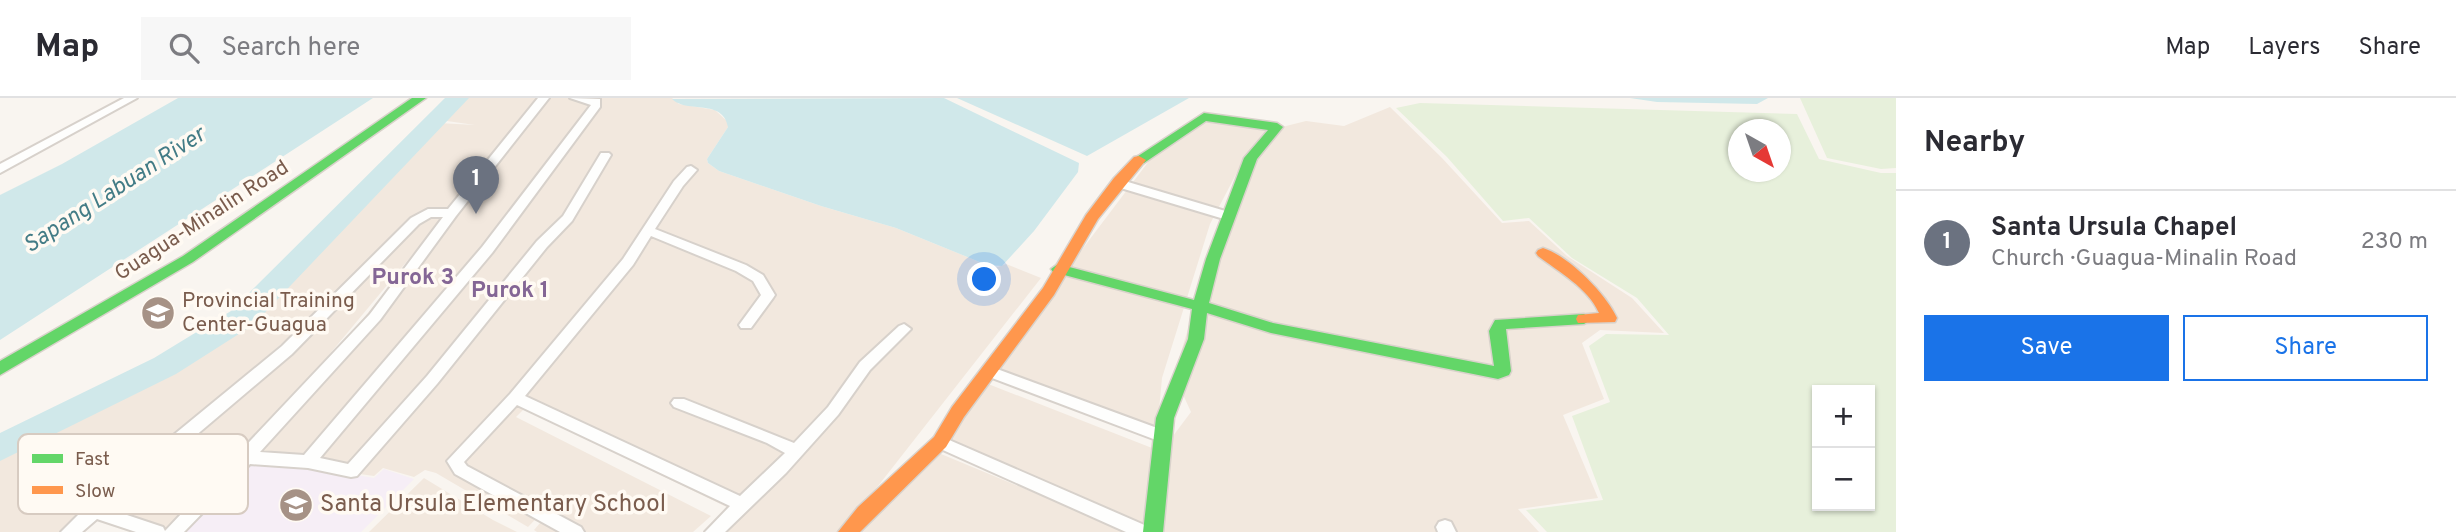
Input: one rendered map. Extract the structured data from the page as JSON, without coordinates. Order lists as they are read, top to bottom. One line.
{"streets":{"street":["Guagua-Minalin Road"]},"districts":["Purok 3","Purok 1"],"water":["Sapang Labuan River"],"places":{"school or university":["Provincial Training Center-Guagua","Santa Ursula Elementary School"]},"legend":["Fast","Slow"],"north":"bottom right","page":{"header":"Map","search":"Search here","nav":["Map","Layers","Share"],"heading":"Nearby","pins":"1","list":[{"mark":"1","name":"Santa Ursula Chapel","note":"Church · Guagua-Minalin Road","value":"230 m"}],"buttons":["Save","Share"],"map_buttons":["+","−"]}}
